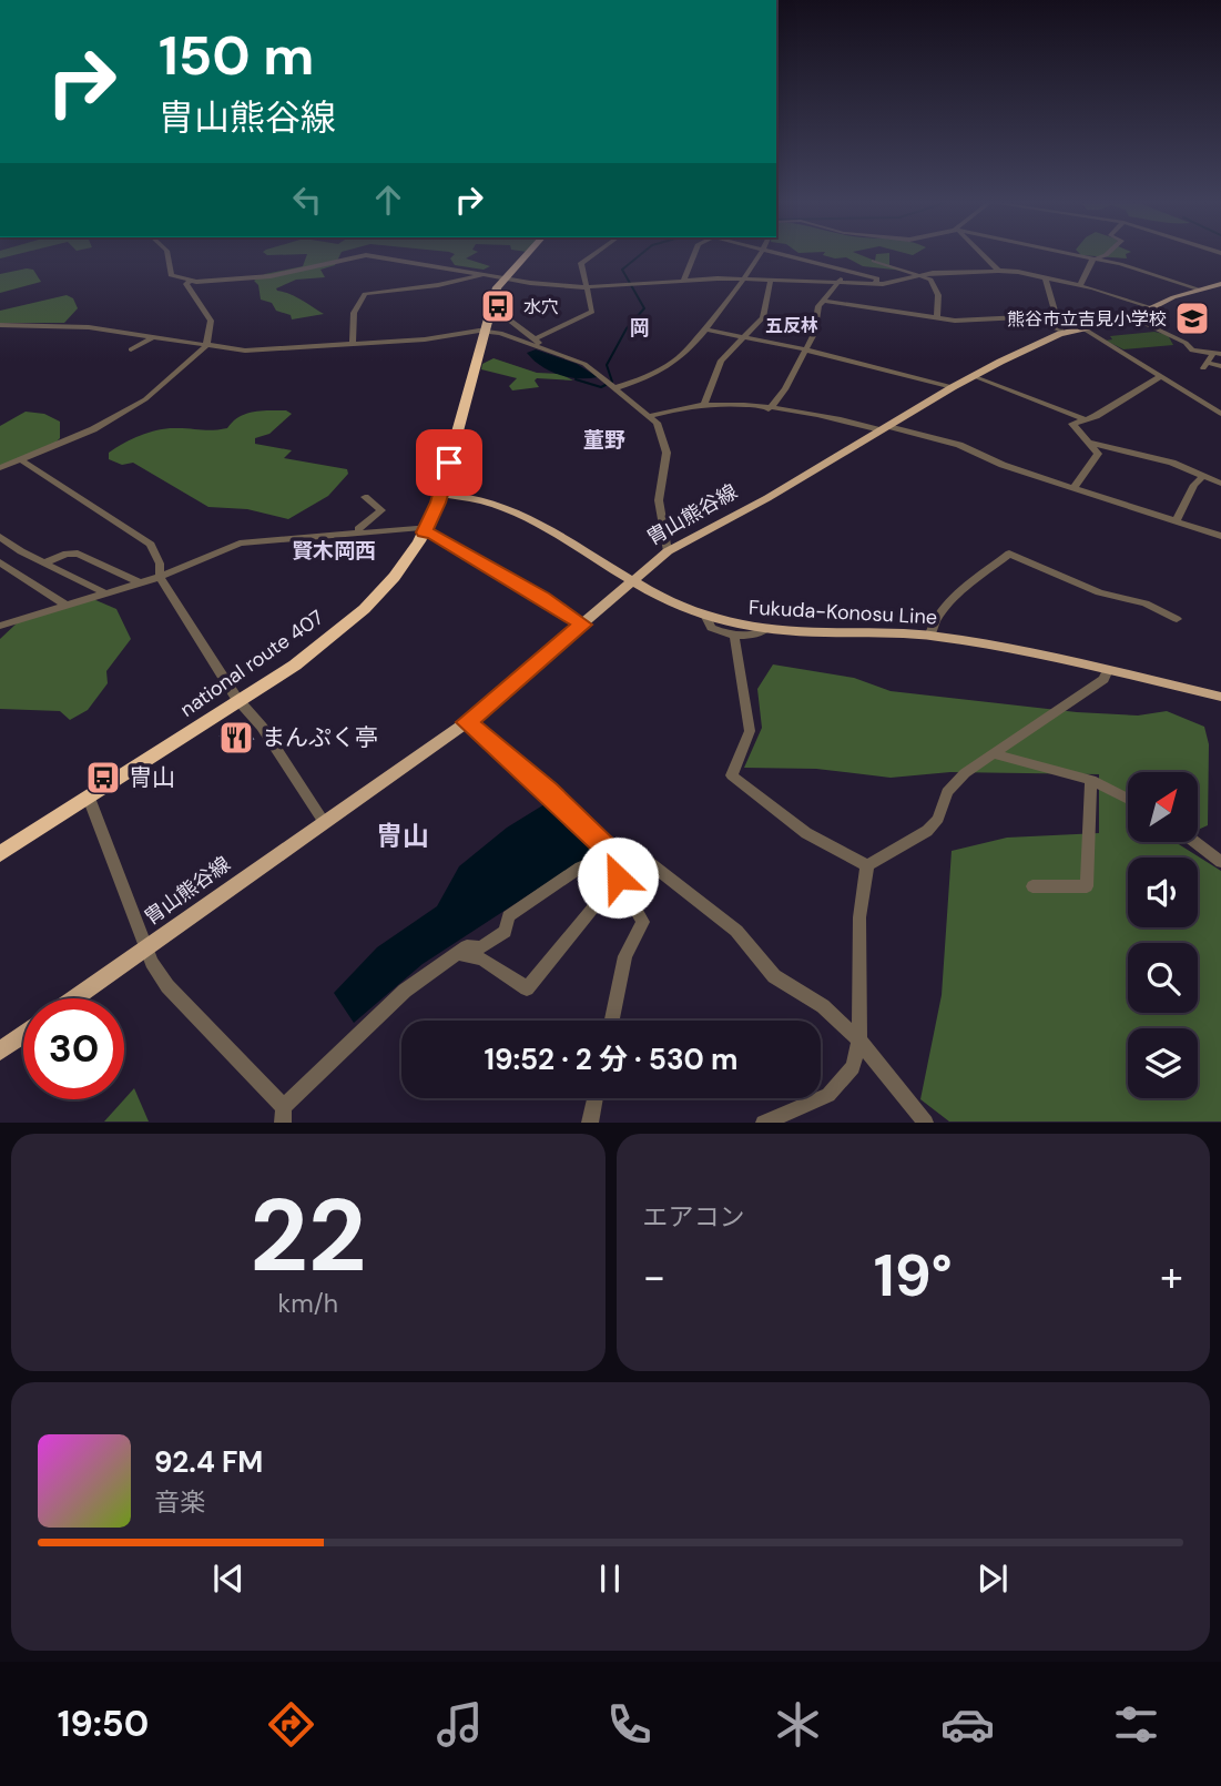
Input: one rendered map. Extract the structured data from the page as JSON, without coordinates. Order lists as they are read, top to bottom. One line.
{"streets":{"highway":["national route 407"],"main road":["胄山熊谷線","Fukuda-Konosu Line"]},"crossings":[["胄山熊谷線","Fukuda-Konosu Line"],["Fukuda-Konosu Line","national route 407"]],"districts":["五反林","岡","董野","賢木岡西","冑山"],"places":{"bus stop":["水穴","冑山"],"school or university":["熊谷市立吉見小学校"],"restaurant":["まんぷく亭"]},"north":"top right","page":{"turn":["150 m","胄山熊谷線"],"limit":"30","trip":"19:52 · 2 分 · 530 m","tile":[["22","km/h"],"エアコン"],"heat":["−","19°","+"],"song":["92.4 FM","音楽"],"tabs":"19:50"}}
